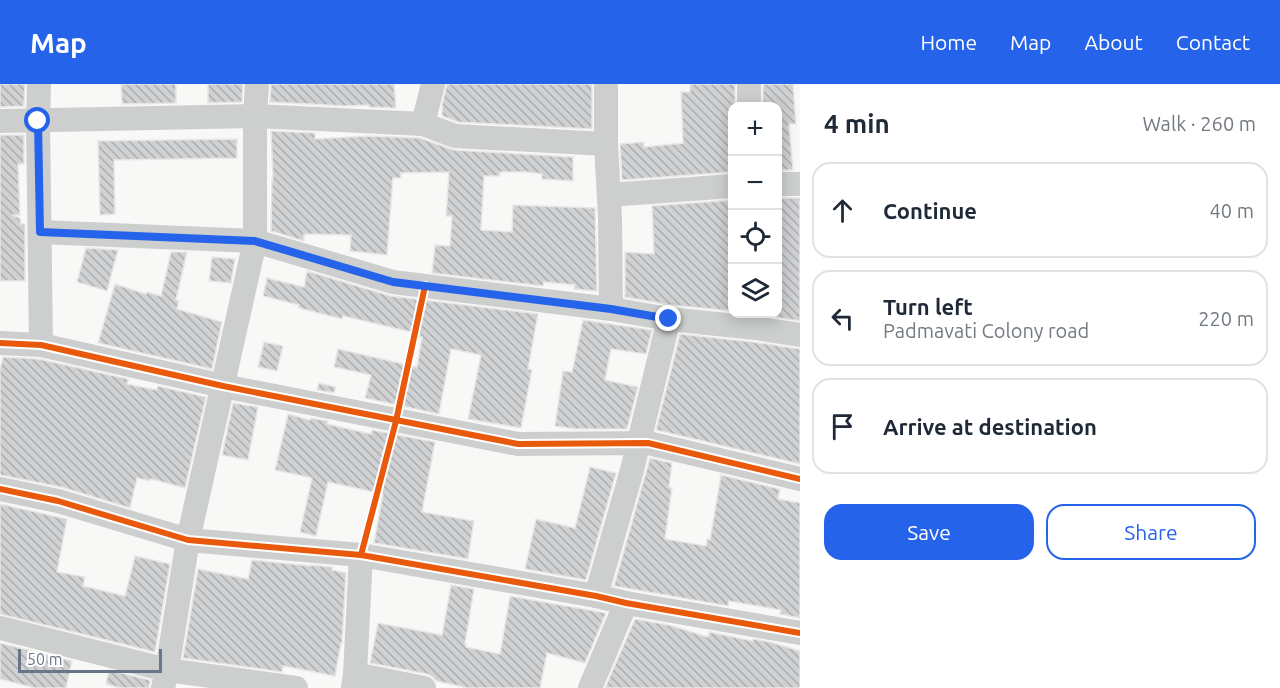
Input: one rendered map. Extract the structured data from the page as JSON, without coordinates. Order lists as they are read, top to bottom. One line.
{"scale_bar":"50 m","page":{"header":"Map","nav":["Home","Map","About","Contact"],"heading":["4 min","Walk · 260 m"],"map_buttons":["+","−"],"list":[["Continue","40 m"],["Turn left","Padmavati Colony road","220 m"],"Arrive at destination"],"buttons":["Save","Share"],"scale":"50 m"}}
